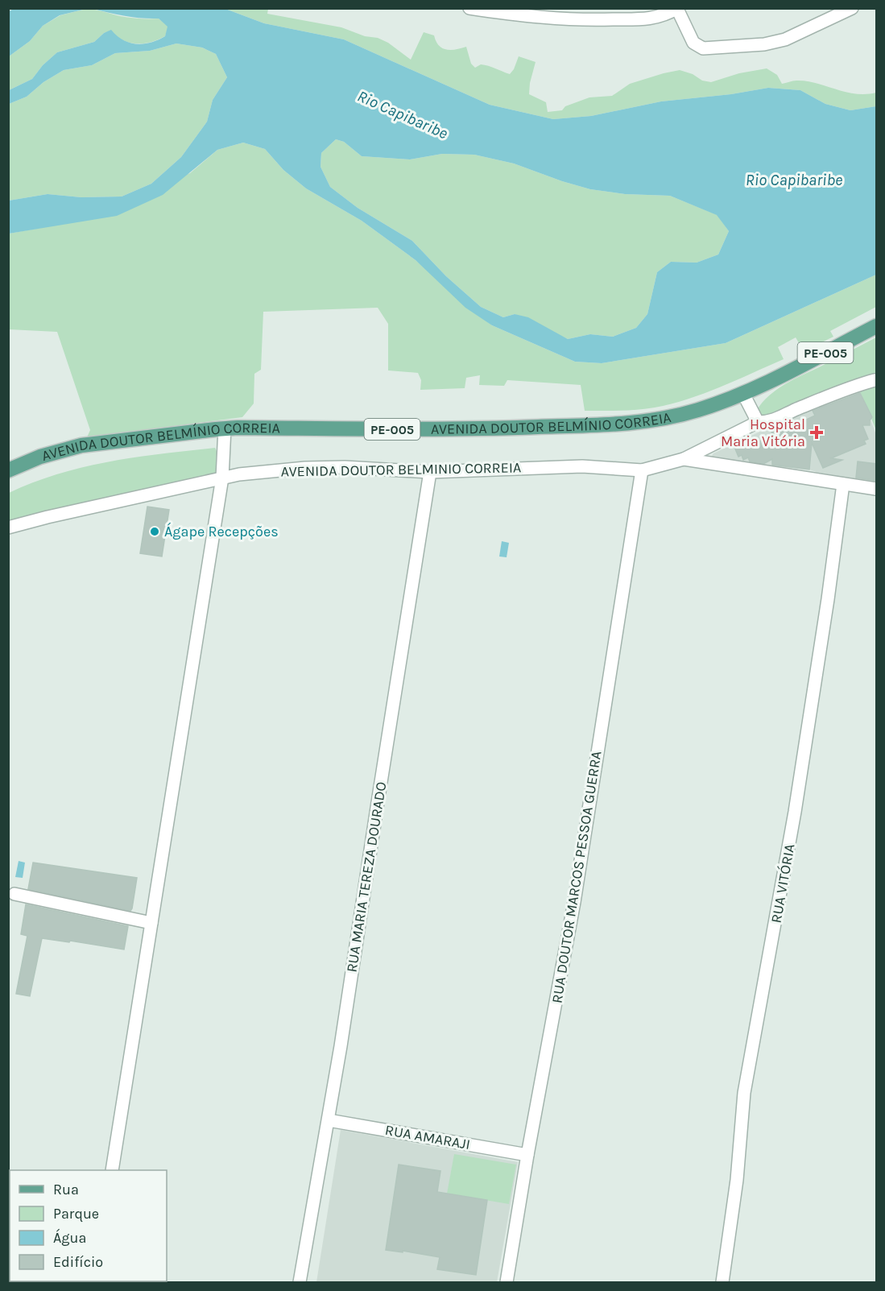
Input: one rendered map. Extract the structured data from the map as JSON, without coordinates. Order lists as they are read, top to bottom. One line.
{"streets":{"main road":["PE-005","AVENIDA DOUTOR BELMÍNIO CORREIA"],"street":["AVENIDA DOUTOR BELMINIO CORREIA","RUA MARIA TEREZA DOURADO","RUA DOUTOR MARCOS PESSOA GUERRA","RUA VITÓRIA","RUA AMARAJI"]},"crossings":[["AVENIDA DOUTOR BELMINIO CORREIA","RUA MARIA TEREZA DOURADO"],["AVENIDA DOUTOR BELMINIO CORREIA","RUA DOUTOR MARCOS PESSOA GUERRA"],["RUA MARIA TEREZA DOURADO","RUA AMARAJI"],["RUA DOUTOR MARCOS PESSOA GUERRA","RUA AMARAJI"]],"water":["Rio Capibaribe"],"places":{"health":["Hospital Maria Vitória"],"other":["Ágape Recepções"]},"legend":["Rua","Parque","Água","Edifício"]}
